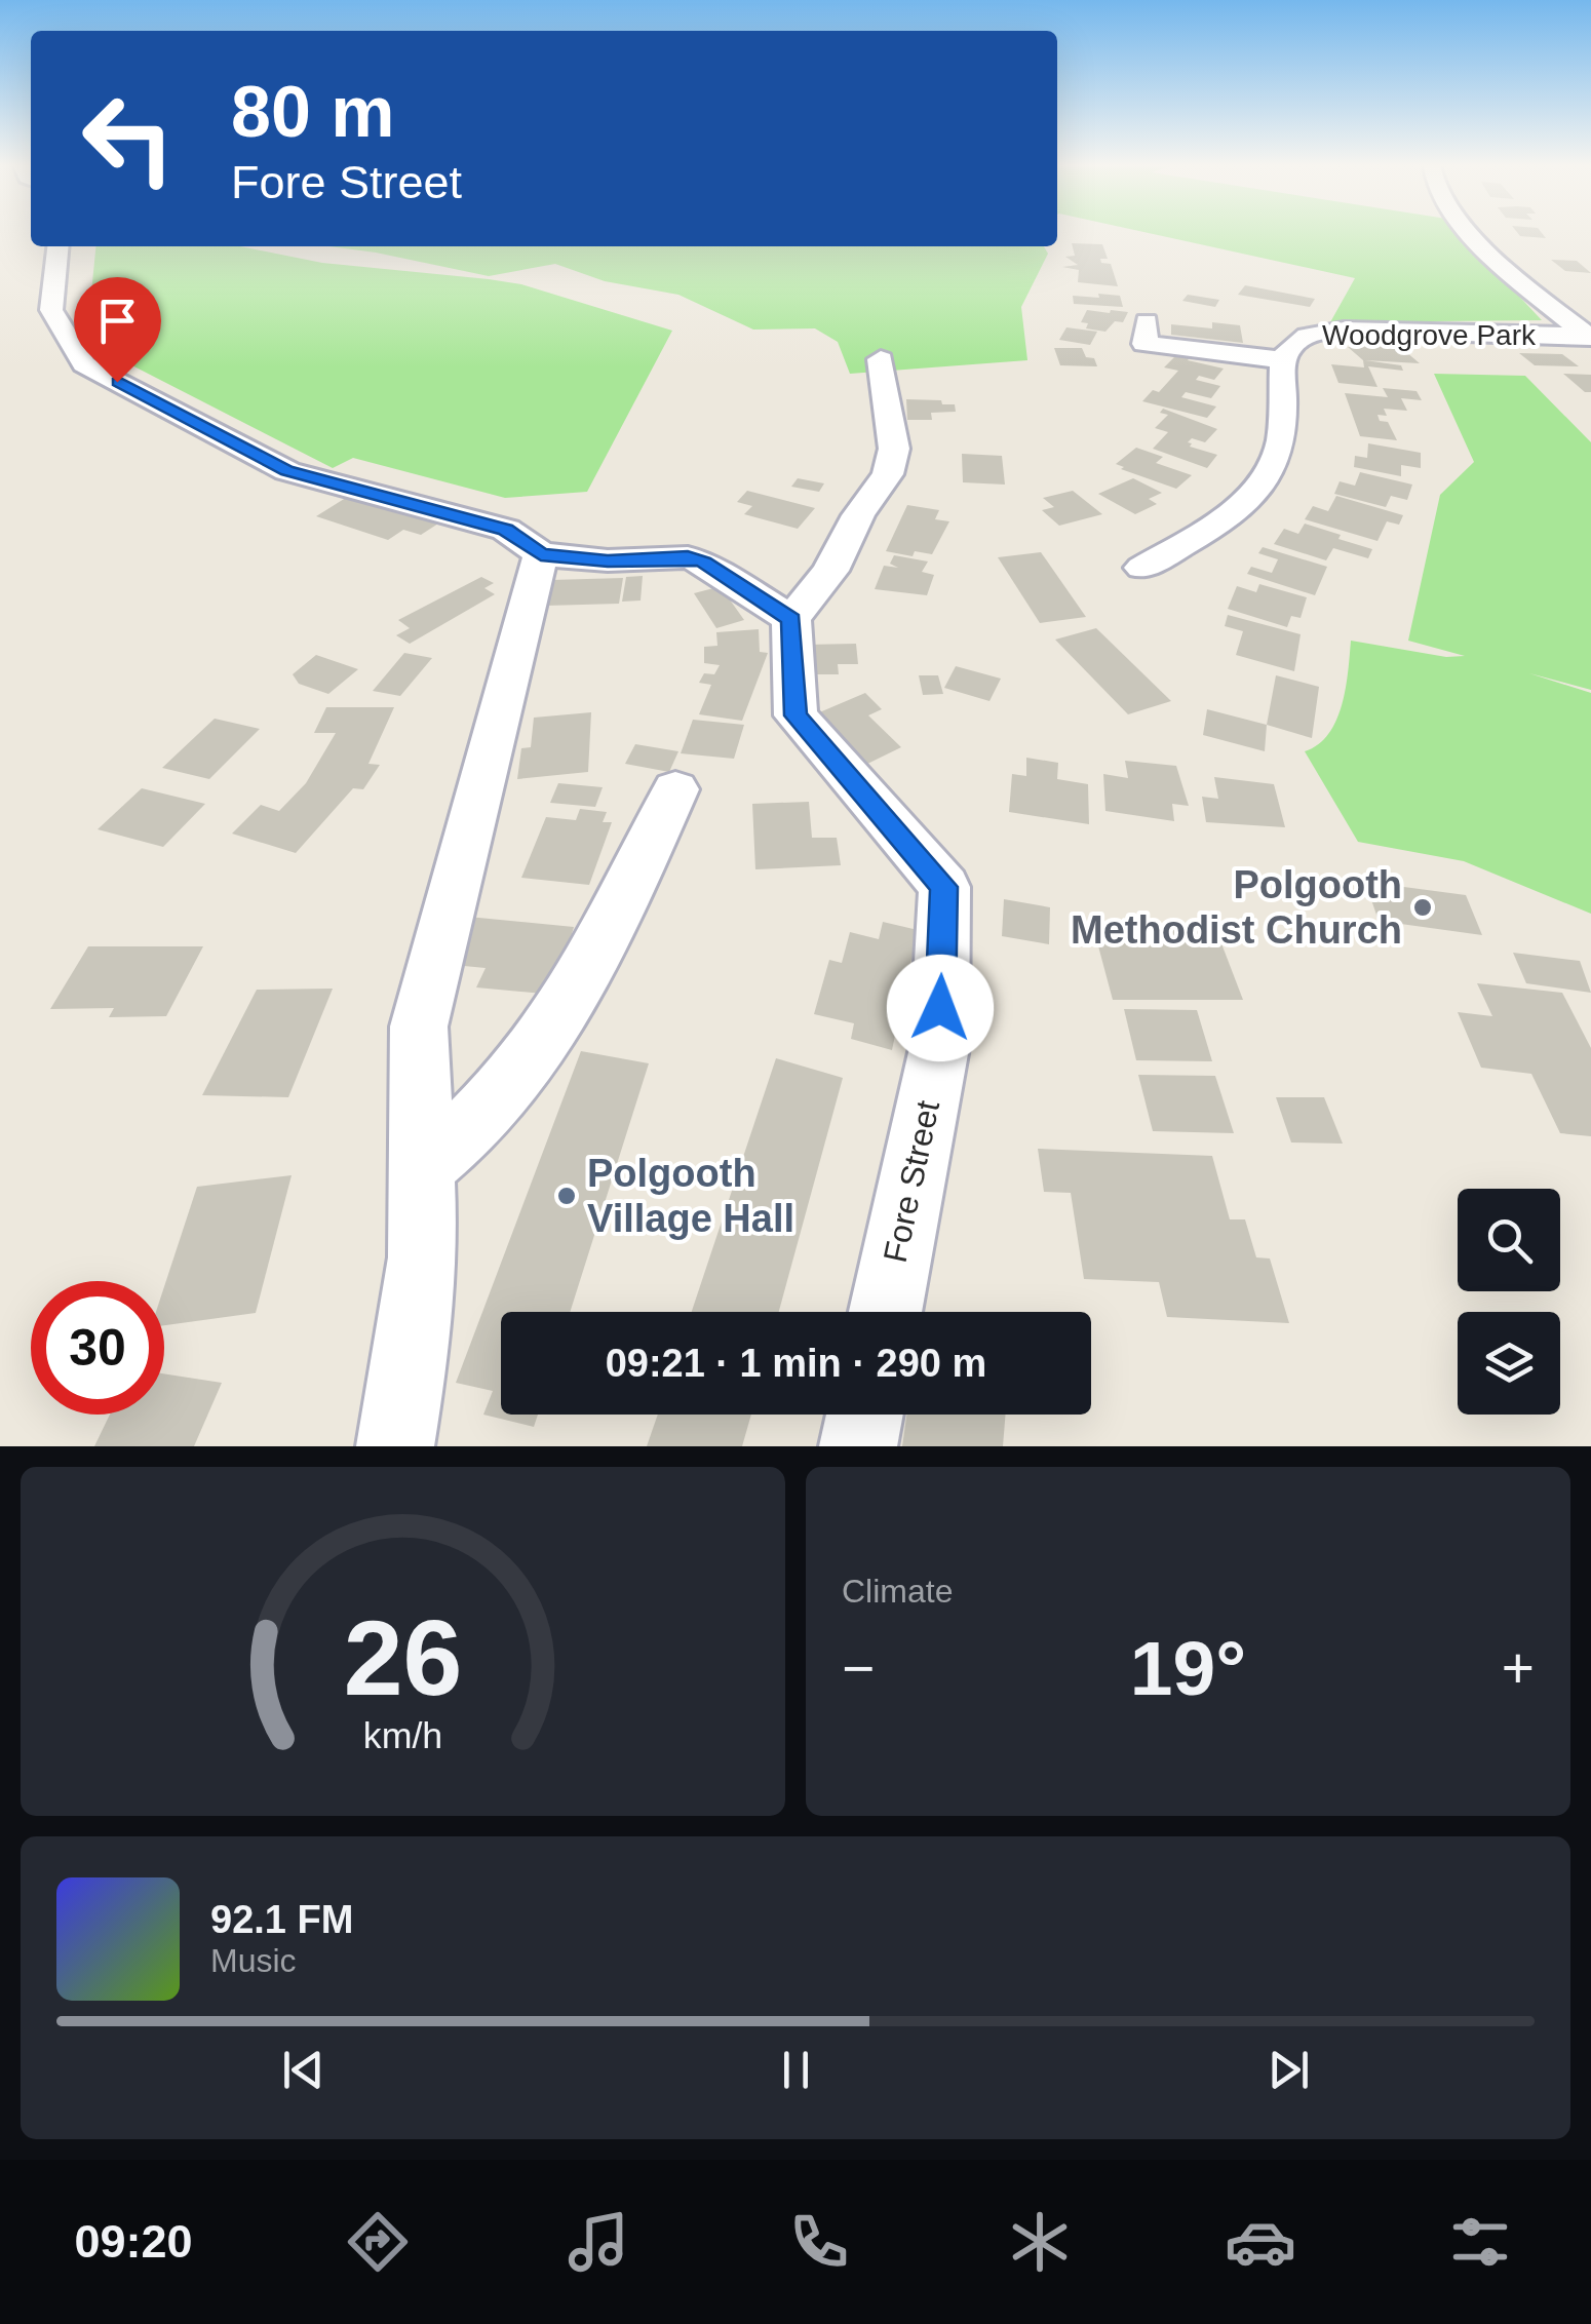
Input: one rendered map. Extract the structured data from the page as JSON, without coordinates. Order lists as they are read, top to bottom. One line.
{"streets":{"street":["Woodgrove Park","Fore Street"]},"places":["Polgooth Methodist Church","Polgooth Village Hall"],"page":{"turn":["80 m","Fore Street"],"limit":"30","trip":"09:21 · 1 min · 290 m","tile":"Climate","heat":["−","19°","+"],"song":["92.1 FM","Music"],"tabs":"09:20","gauge":["26","km/h"]}}
